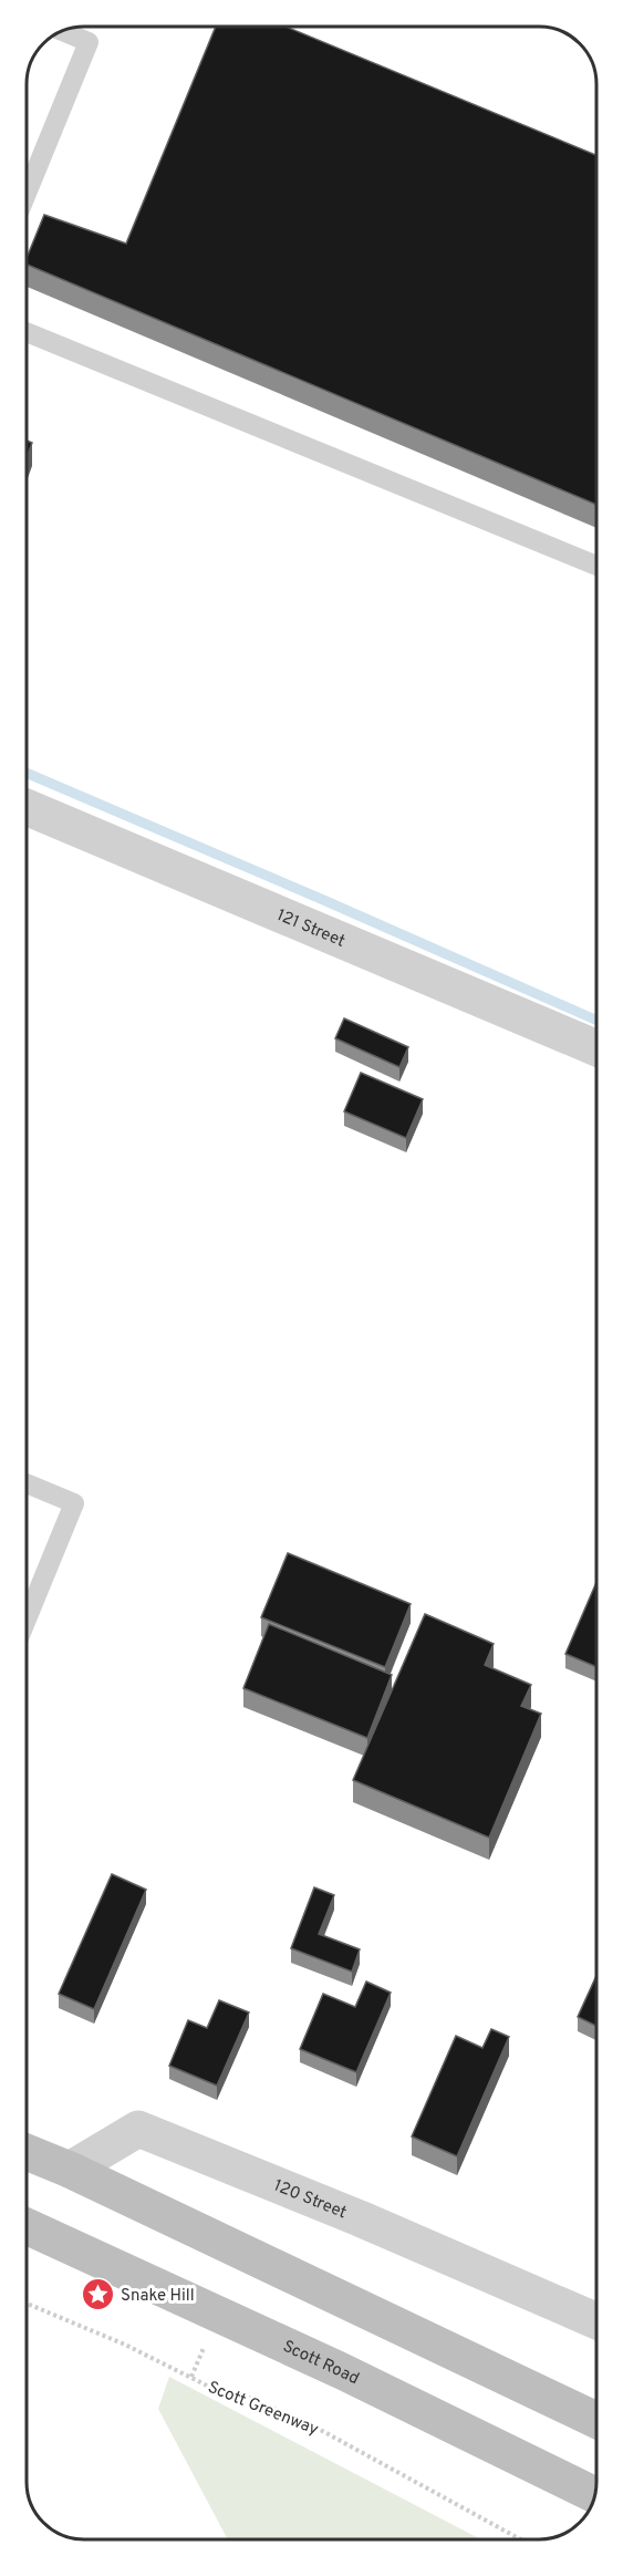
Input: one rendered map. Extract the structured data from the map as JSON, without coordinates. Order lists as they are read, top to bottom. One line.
{"streets":{"main road":["Scott Road"],"street":["121 Street","120 Street"],"path":["Scott Greenway"]},"places":{"place":["Snake Hill"]}}
